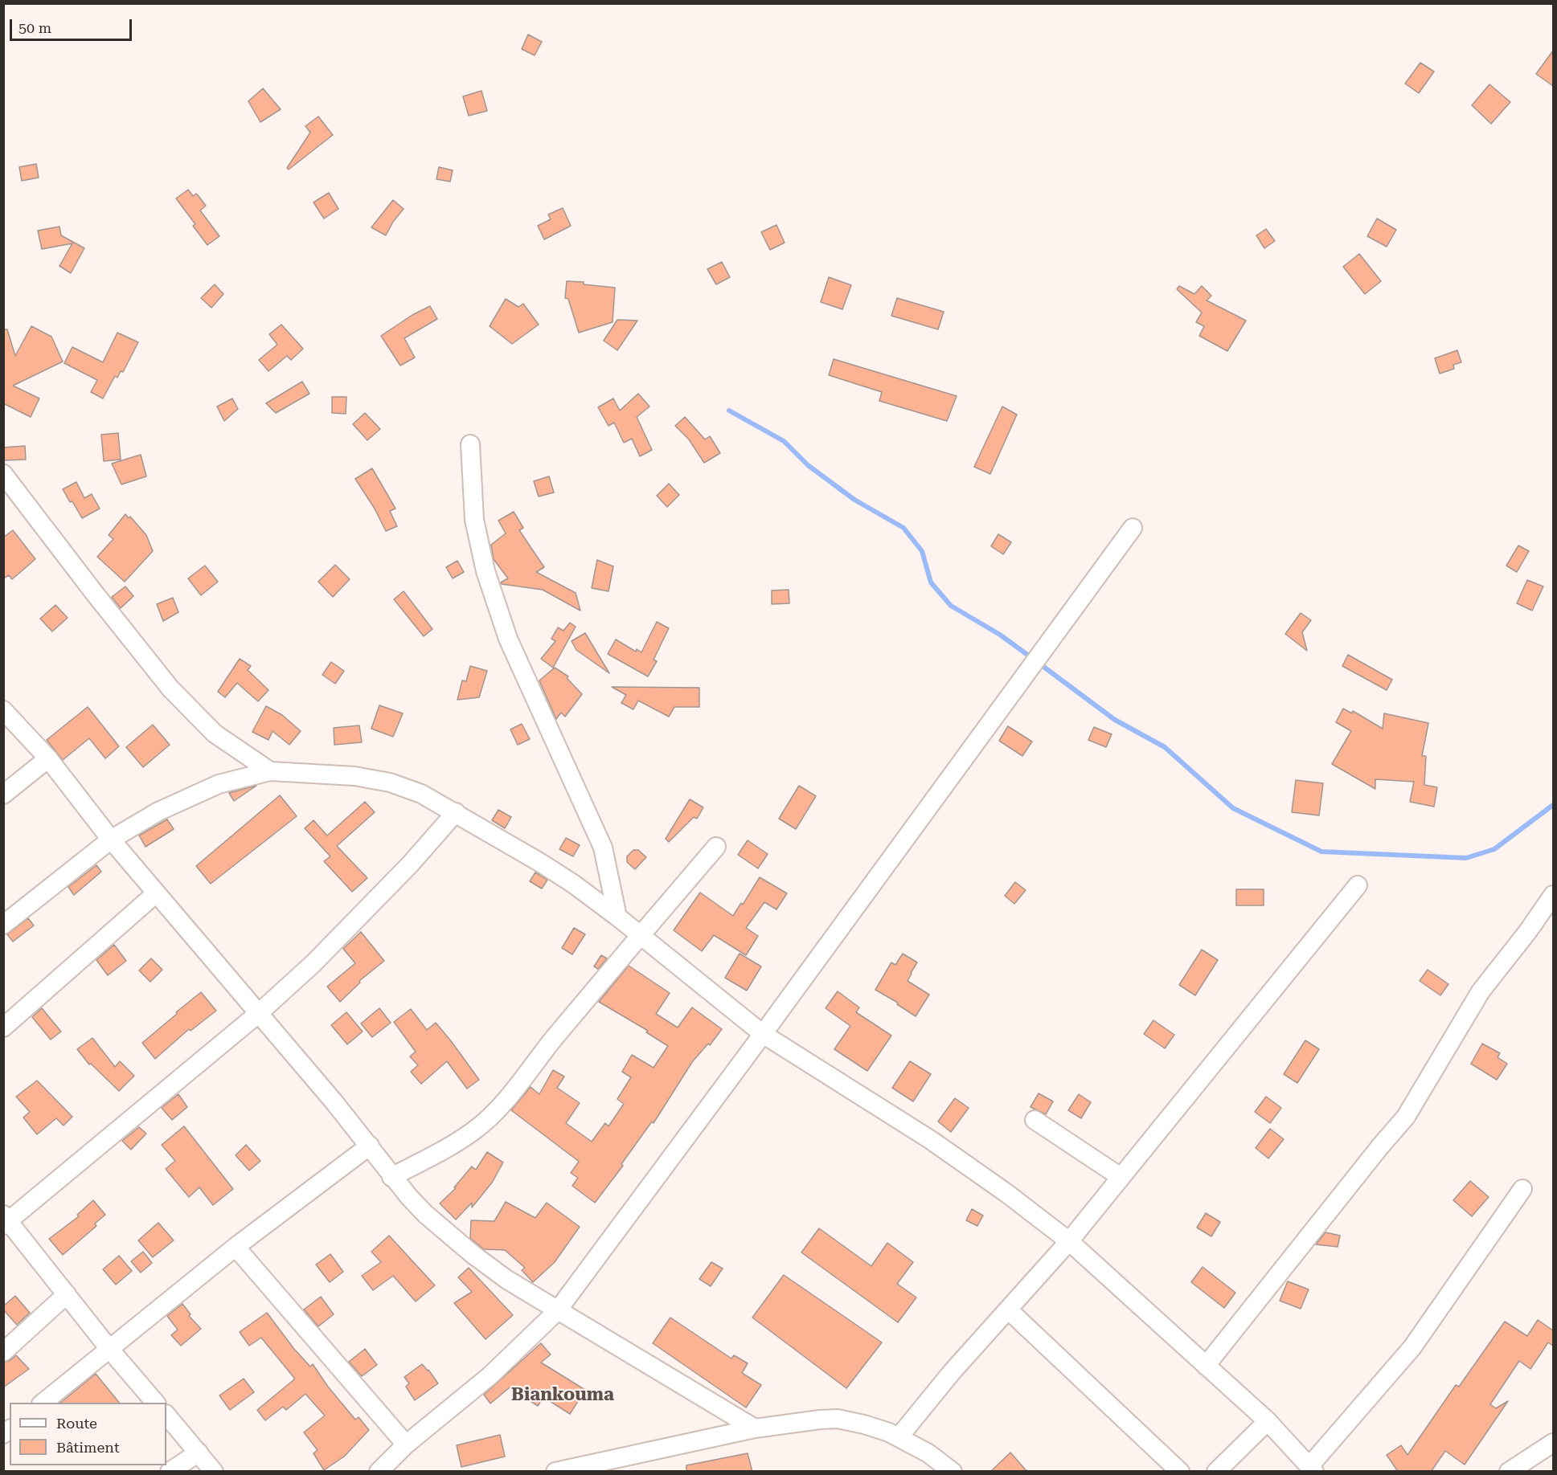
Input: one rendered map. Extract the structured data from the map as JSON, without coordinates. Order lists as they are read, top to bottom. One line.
{"districts":["Biankouma"],"legend":["Route","Bâtiment"],"scale_bar":"50 m"}
